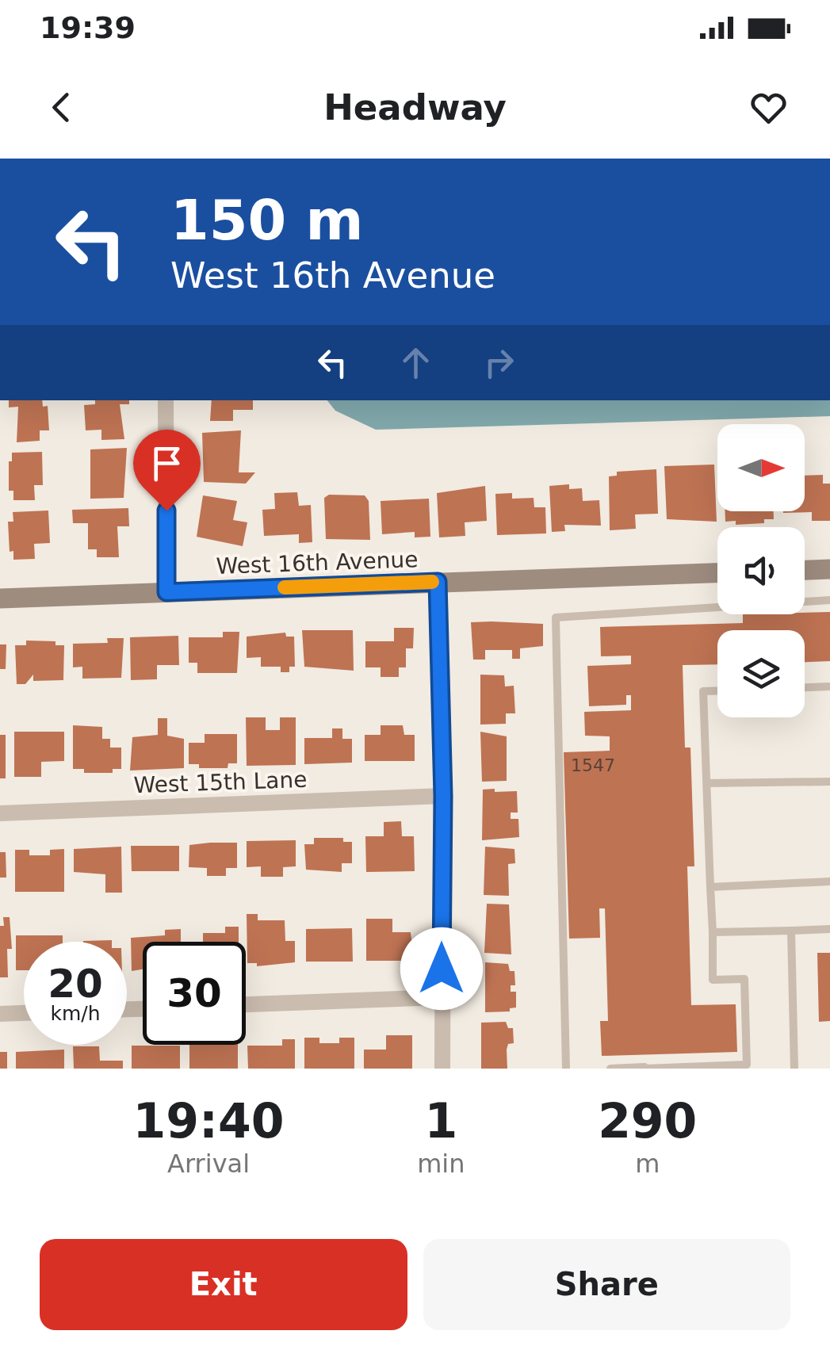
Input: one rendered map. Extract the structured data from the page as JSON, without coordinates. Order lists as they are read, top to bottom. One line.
{"streets":{"street":["West 16th Avenue","West 15th Lane"]},"house_numbers":["1547"],"north":"right","page":{"status":"19:39","header":"Headway","turn":["150 m","West 16th Avenue"],"speed":"20 km/h","limit":"30","eta":["19:40","Arrival","1","min","290","m"],"buttons":["Exit","Share"]}}
